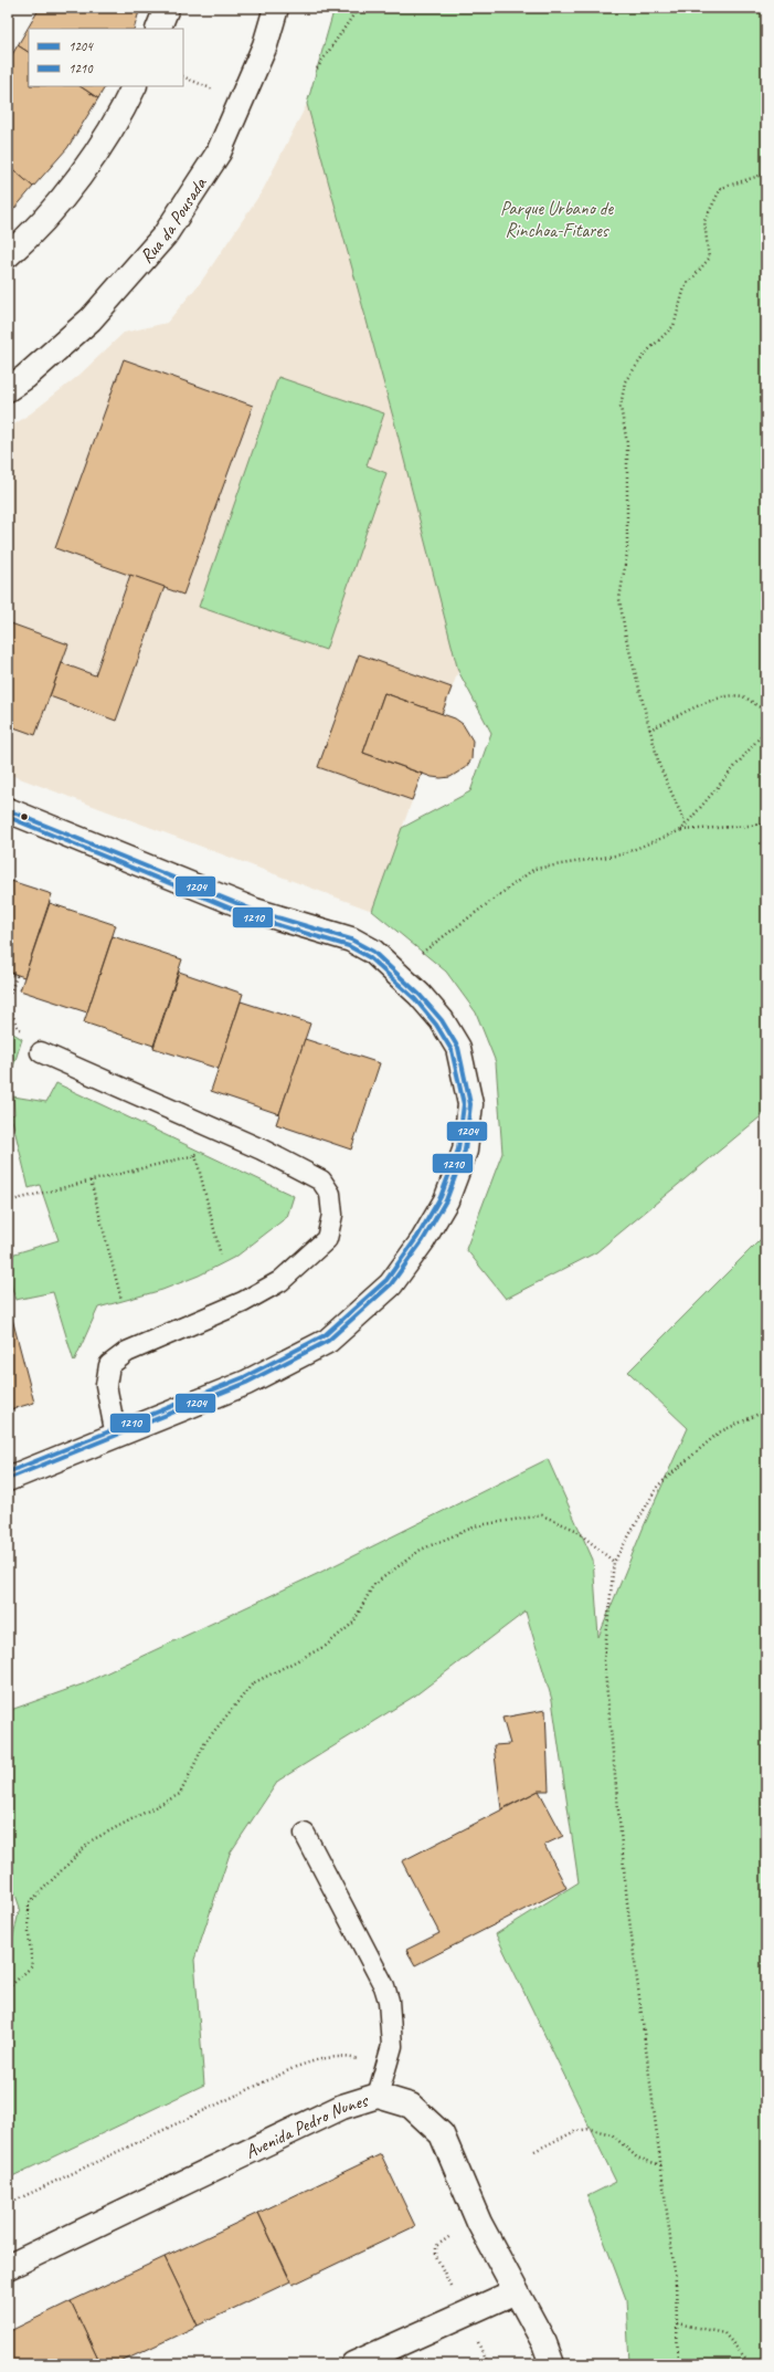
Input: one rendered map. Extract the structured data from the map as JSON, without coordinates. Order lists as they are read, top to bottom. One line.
{"streets":{"street":["Rua da Pousada","Avenida Pedro Nunes"]},"parks":["Parque Urbano de Rinchoa-Fitares"],"lines":["transit line 1204","transit line 1210"],"legend":["1204","1210"]}
